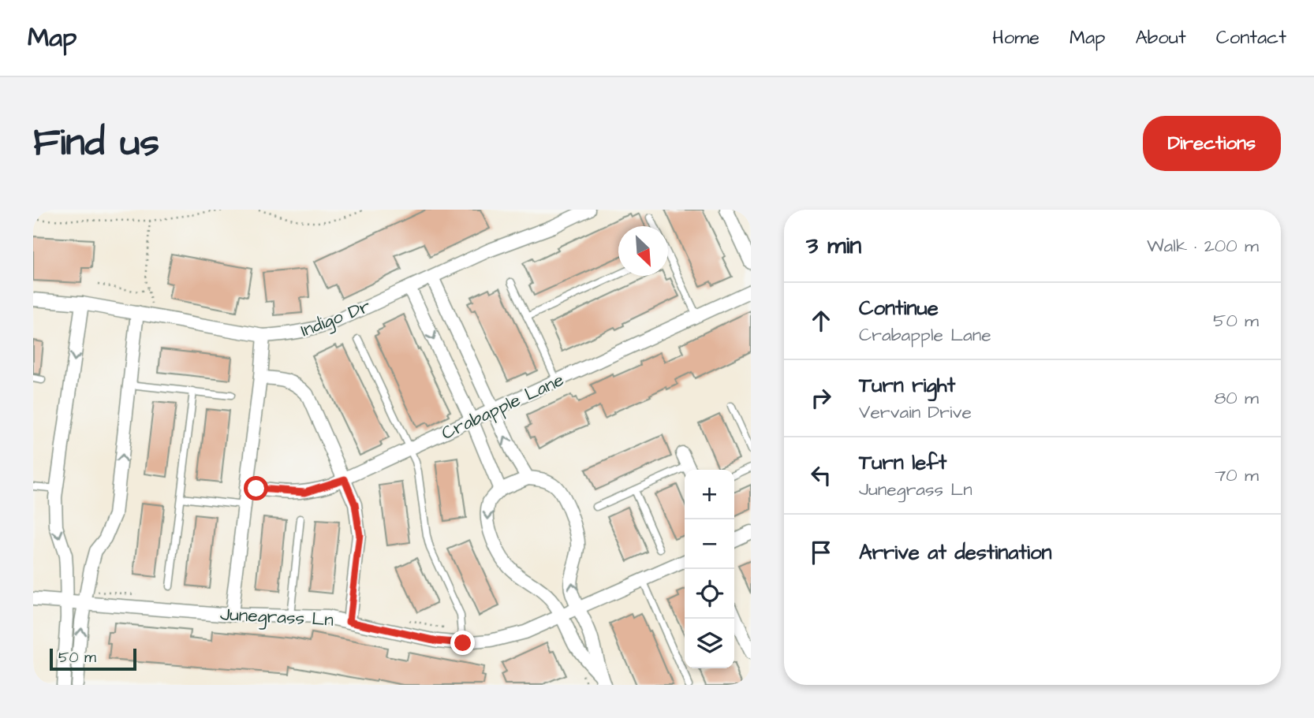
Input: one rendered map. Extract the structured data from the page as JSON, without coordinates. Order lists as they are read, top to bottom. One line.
{"streets":{"street":["Indigo Dr","Crabapple Lane","Junegrass Ln"]},"scale_bar":"50 m","north":"bottom right","page":{"header":"Map","nav":["Home","Map","About","Contact"],"buttons":"Directions","title":"Find us","heading":["3 min","Walk · 200 m"],"list":[["Continue","Crabapple Lane","50 m"],["Turn right","Vervain Drive","80 m"],["Turn left","Junegrass Ln","70 m"],"Arrive at destination"],"map_buttons":["+","−"],"scale":"50 m"}}
